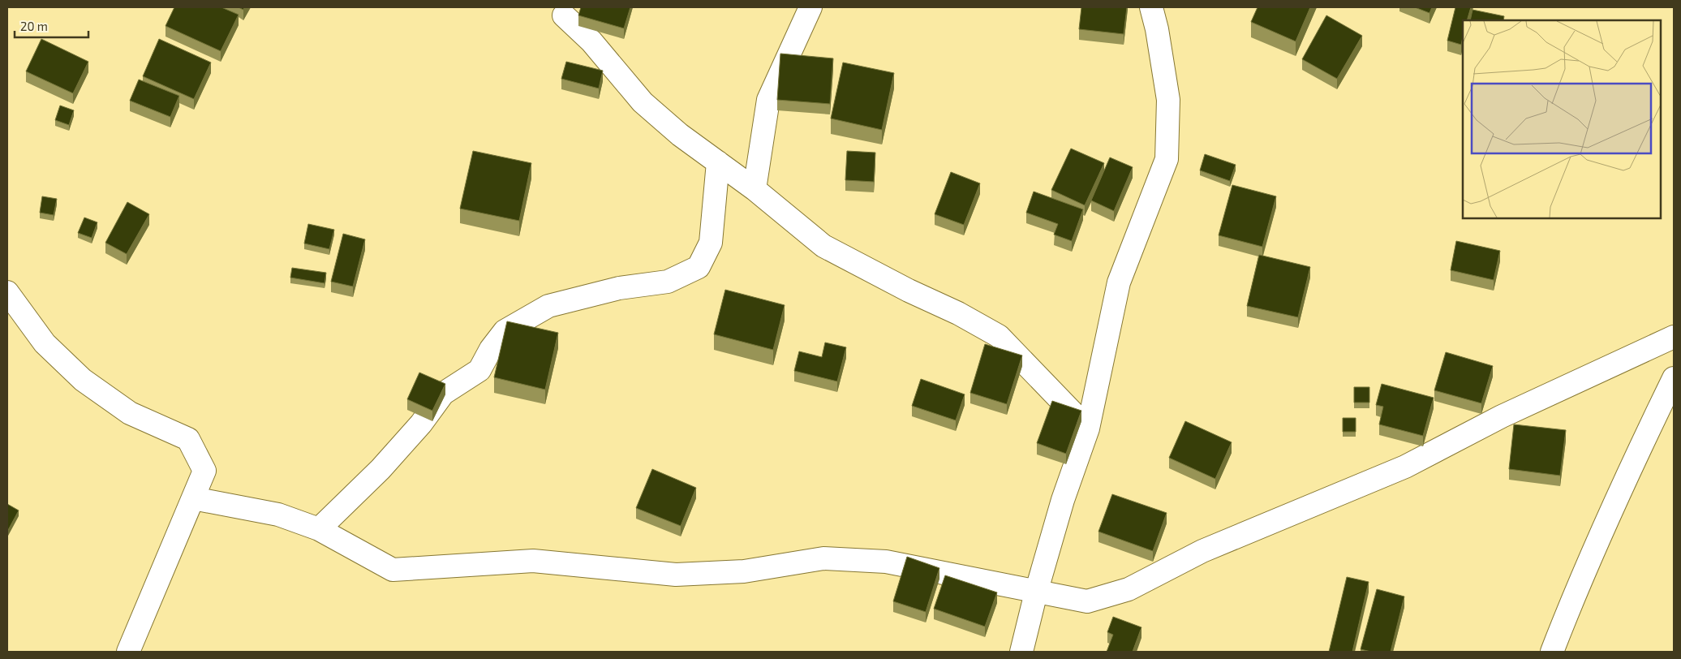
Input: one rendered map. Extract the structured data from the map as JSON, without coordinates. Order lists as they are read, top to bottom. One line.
{"scale_bar":"20 m"}
